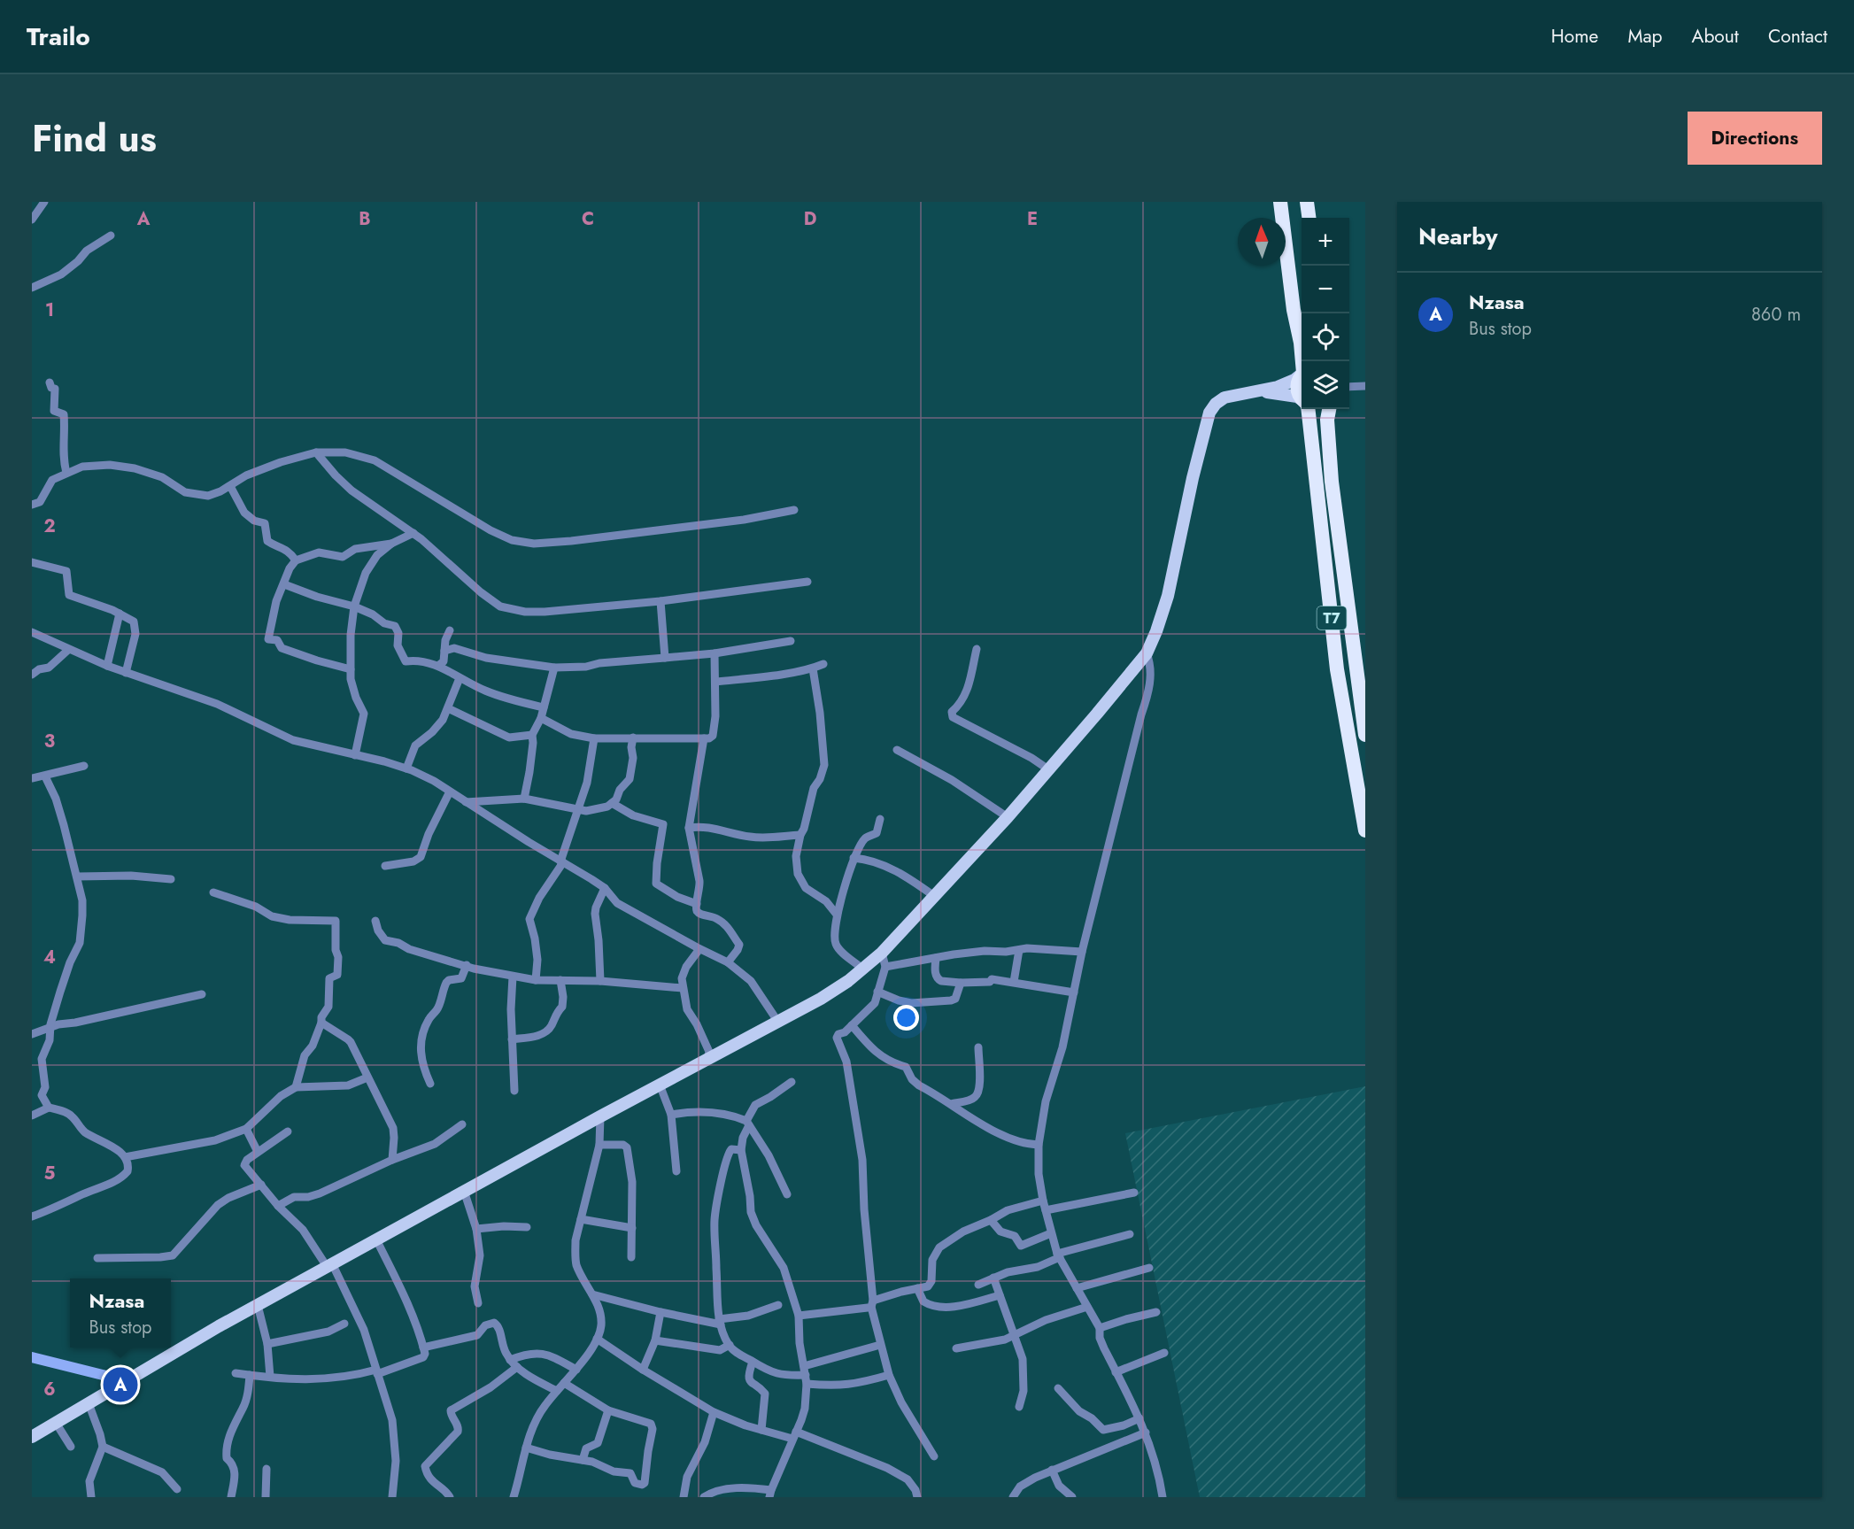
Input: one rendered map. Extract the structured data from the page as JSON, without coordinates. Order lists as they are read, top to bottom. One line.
{"streets":{"highway":["T7"]},"north":"top","page":{"header":"Trailo","nav":["Home","Map","About","Contact"],"title":"Find us","buttons":"Directions","heading":"Nearby","map_buttons":["+","−"],"list":[{"mark":"A","name":"Nzasa","note":"Bus stop","value":"860 m"}],"popup":["Nzasa","Bus stop"],"pins":"A"},"grid":{"columns":["A","B","C","D","E"],"rows":["1","2","3","4","5","6"]}}
